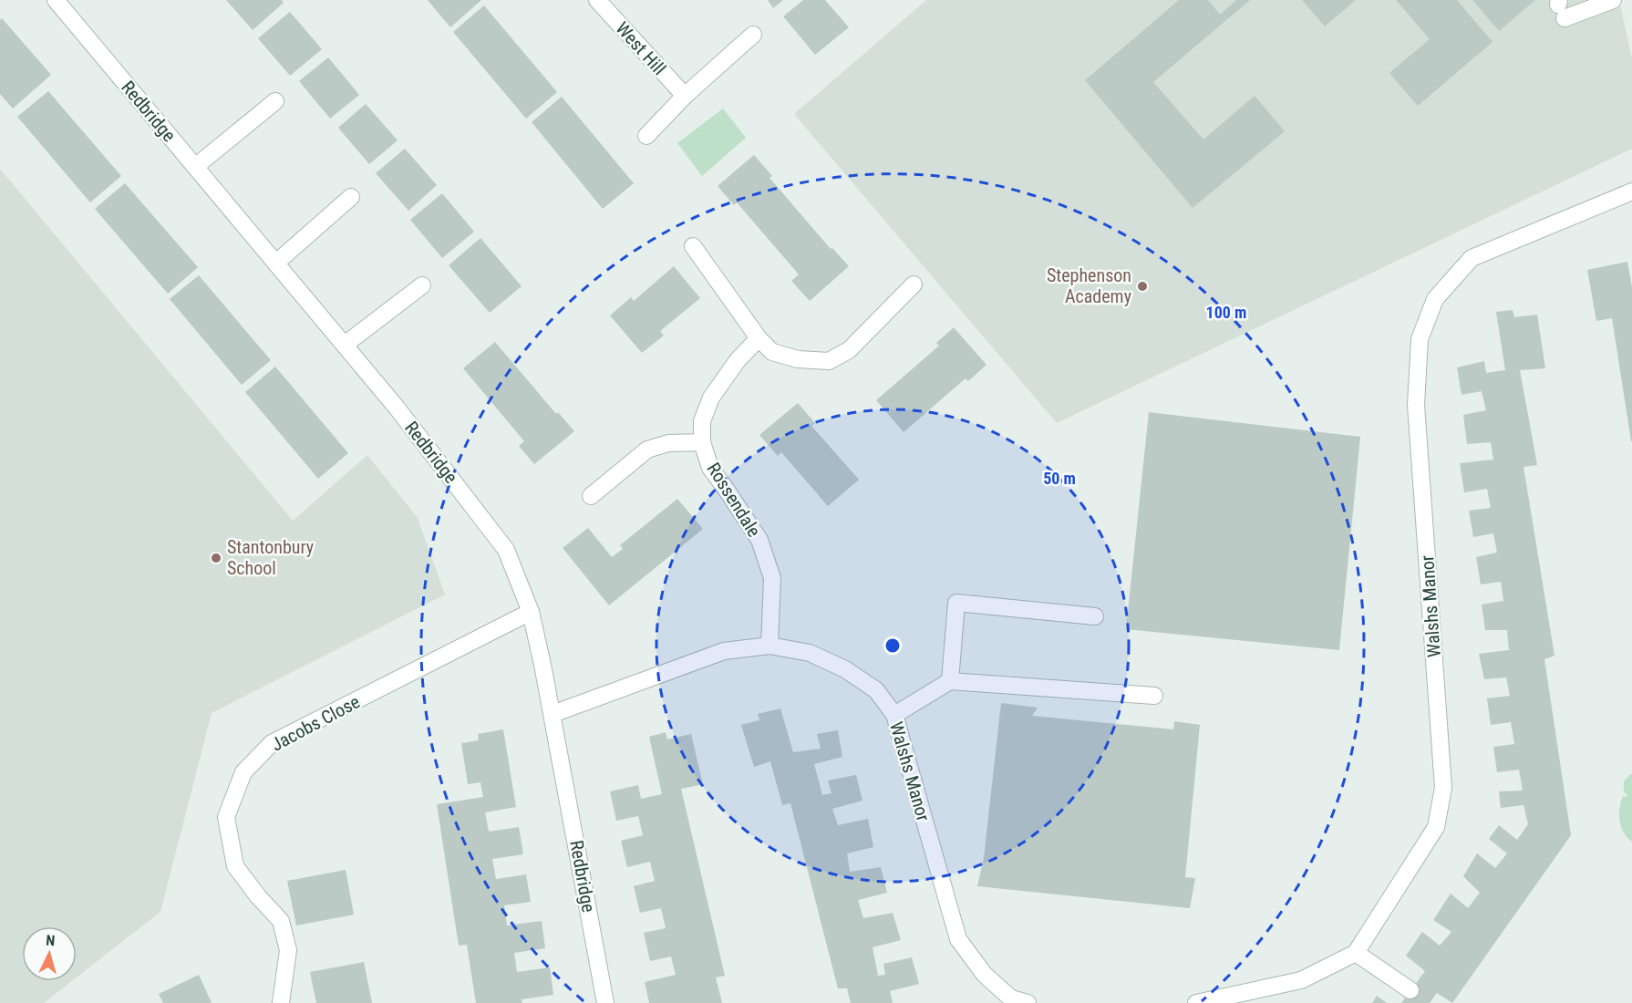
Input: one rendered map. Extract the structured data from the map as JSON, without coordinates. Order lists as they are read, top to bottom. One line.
{"streets":{"street":["West Hill","Redbridge","Rossendale","Walshs Manor","Jacobs Close"]},"crossings":[["Redbridge","Walshs Manor"],["Redbridge","Jacobs Close"],["Rossendale","Walshs Manor"]],"places":["Stephenson Academy","Stantonbury School"],"north":"top","rings":["100 m","50 m"]}
